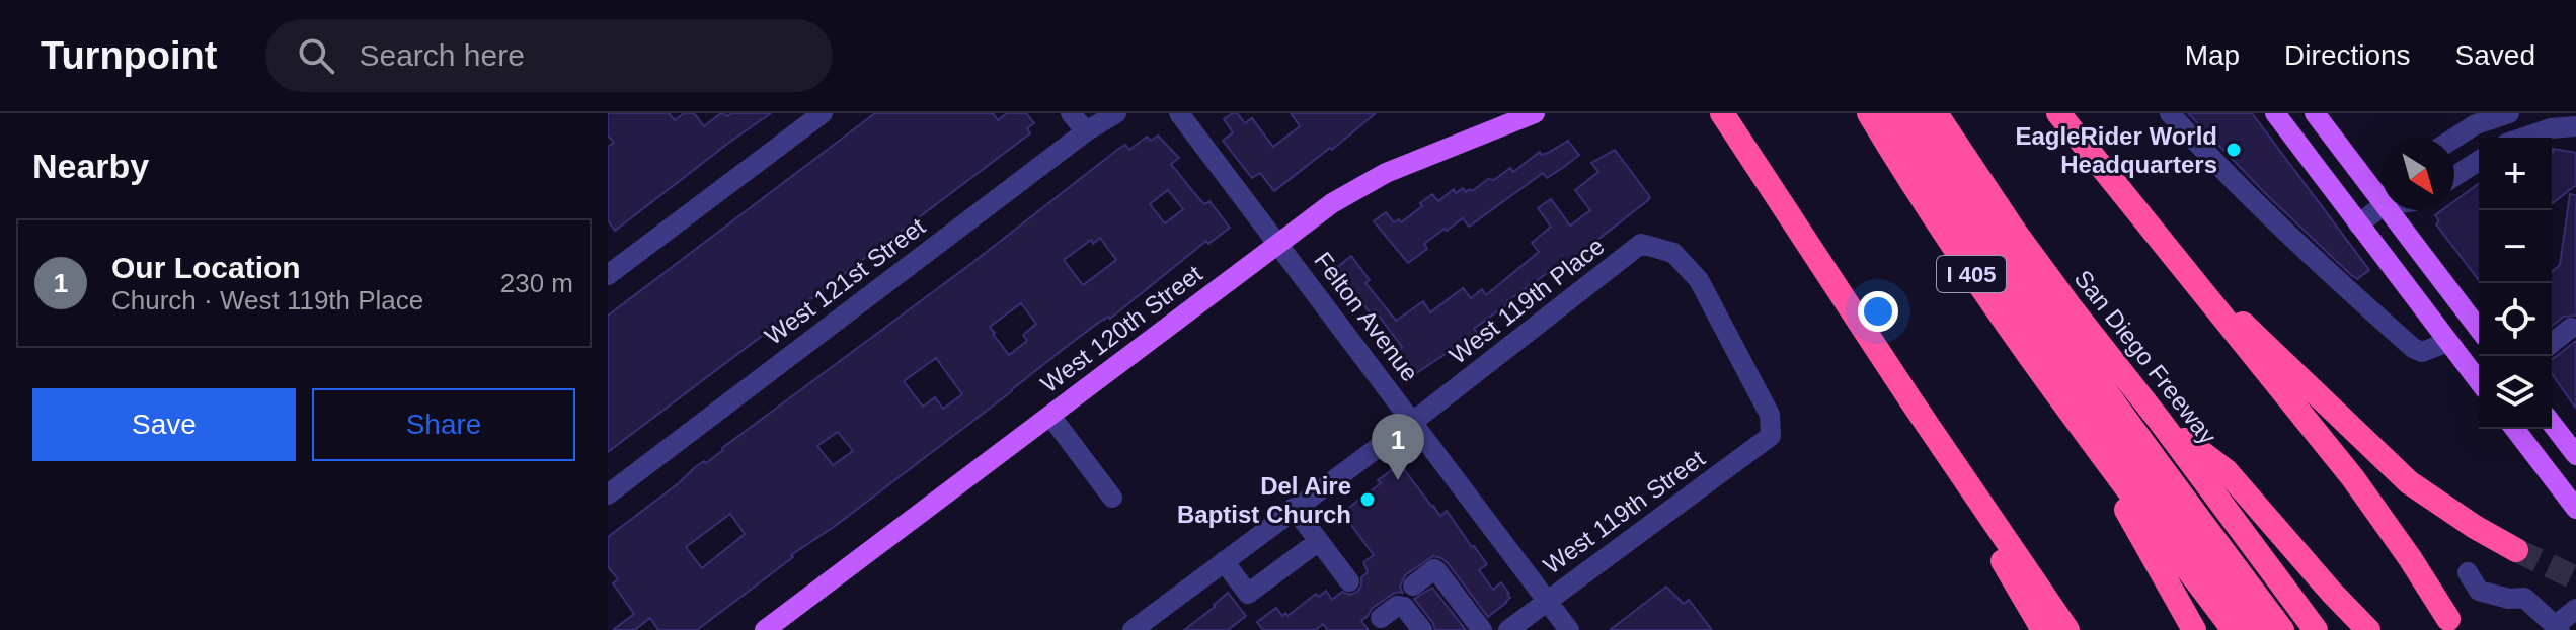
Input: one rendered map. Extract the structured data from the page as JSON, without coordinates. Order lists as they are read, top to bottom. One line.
{"streets":{"highway":["I 405","San Diego Freeway"],"main road":["West 120th Street"],"street":["West 121st Street","West 119th Place","Felton Avenue","West 119th Street"]},"crossings":[["West 119th Place","Felton Avenue"],["West 119th Place","West 119th Street"],["Felton Avenue","West 120th Street"],["Felton Avenue","West 119th Street"]],"places":["EagleRider World Headquarters","Del Aire Baptist Church"],"north":"bottom right","page":{"header":"Turnpoint","search":"Search here","nav":["Map","Directions","Saved"],"heading":"Nearby","map_buttons":["+","−"],"list":[{"mark":"1","name":"Our Location","note":"Church · West 119th Place","value":"230 m"}],"buttons":["Save","Share"],"pins":"1"}}
